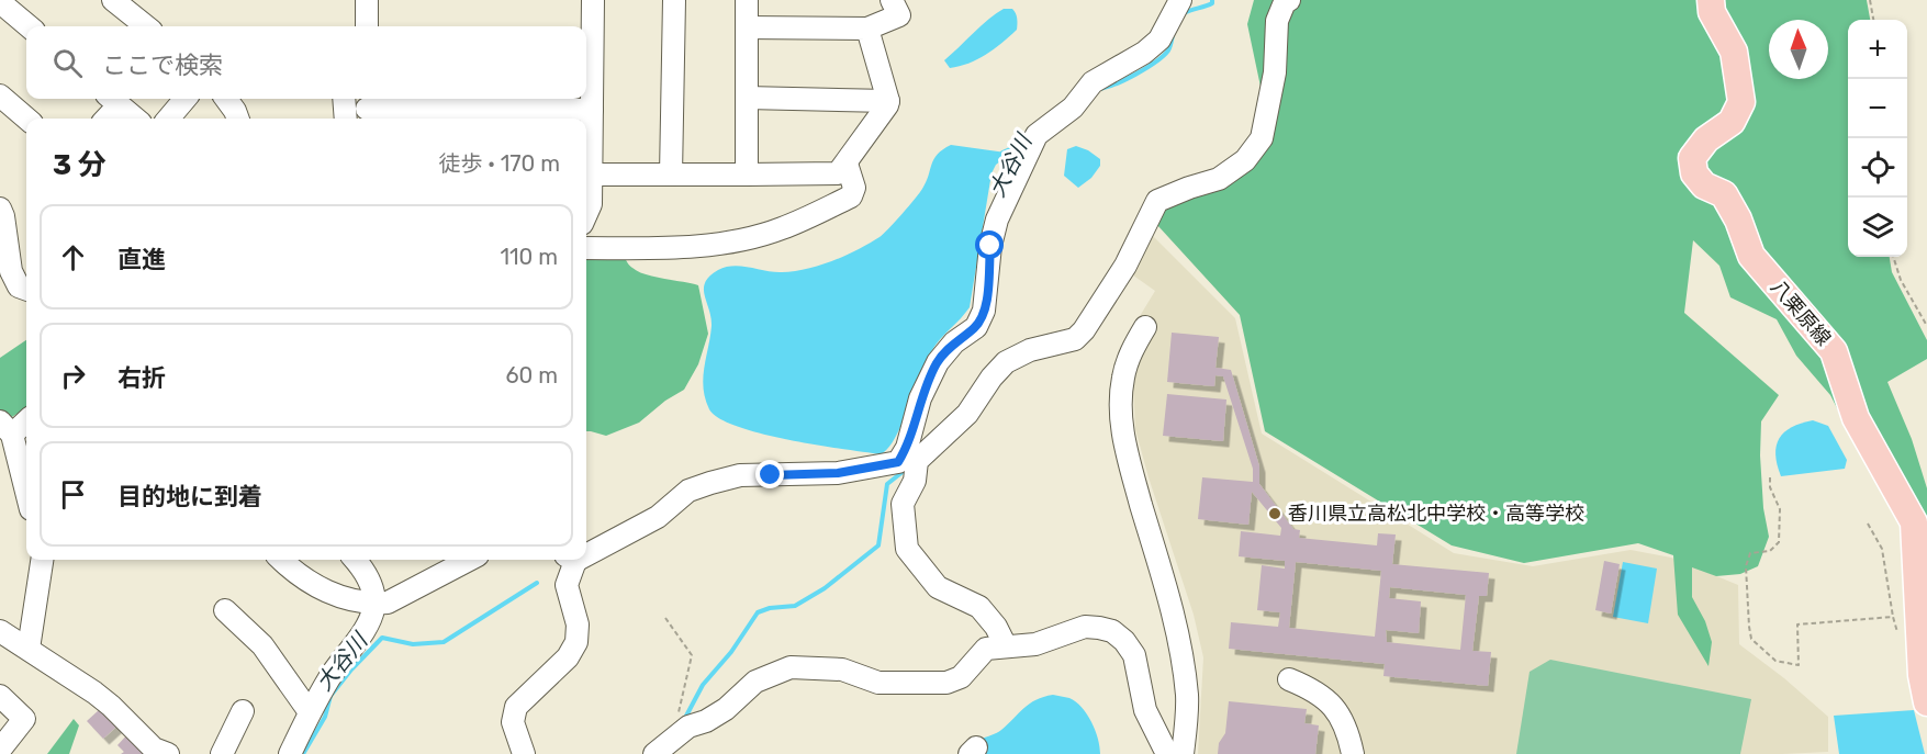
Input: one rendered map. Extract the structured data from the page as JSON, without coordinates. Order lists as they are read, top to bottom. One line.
{"streets":{"main road":["八栗原線"]},"water":["大谷川"],"places":["香川県立高松北中学校・高等学校"],"north":"top","page":{"map_buttons":["+","−"],"search":"ここで検索","heading":["3 分","徒歩 · 170 m"],"list":[["直進","110 m"],["右折","60 m"],"目的地に到着"]}}
